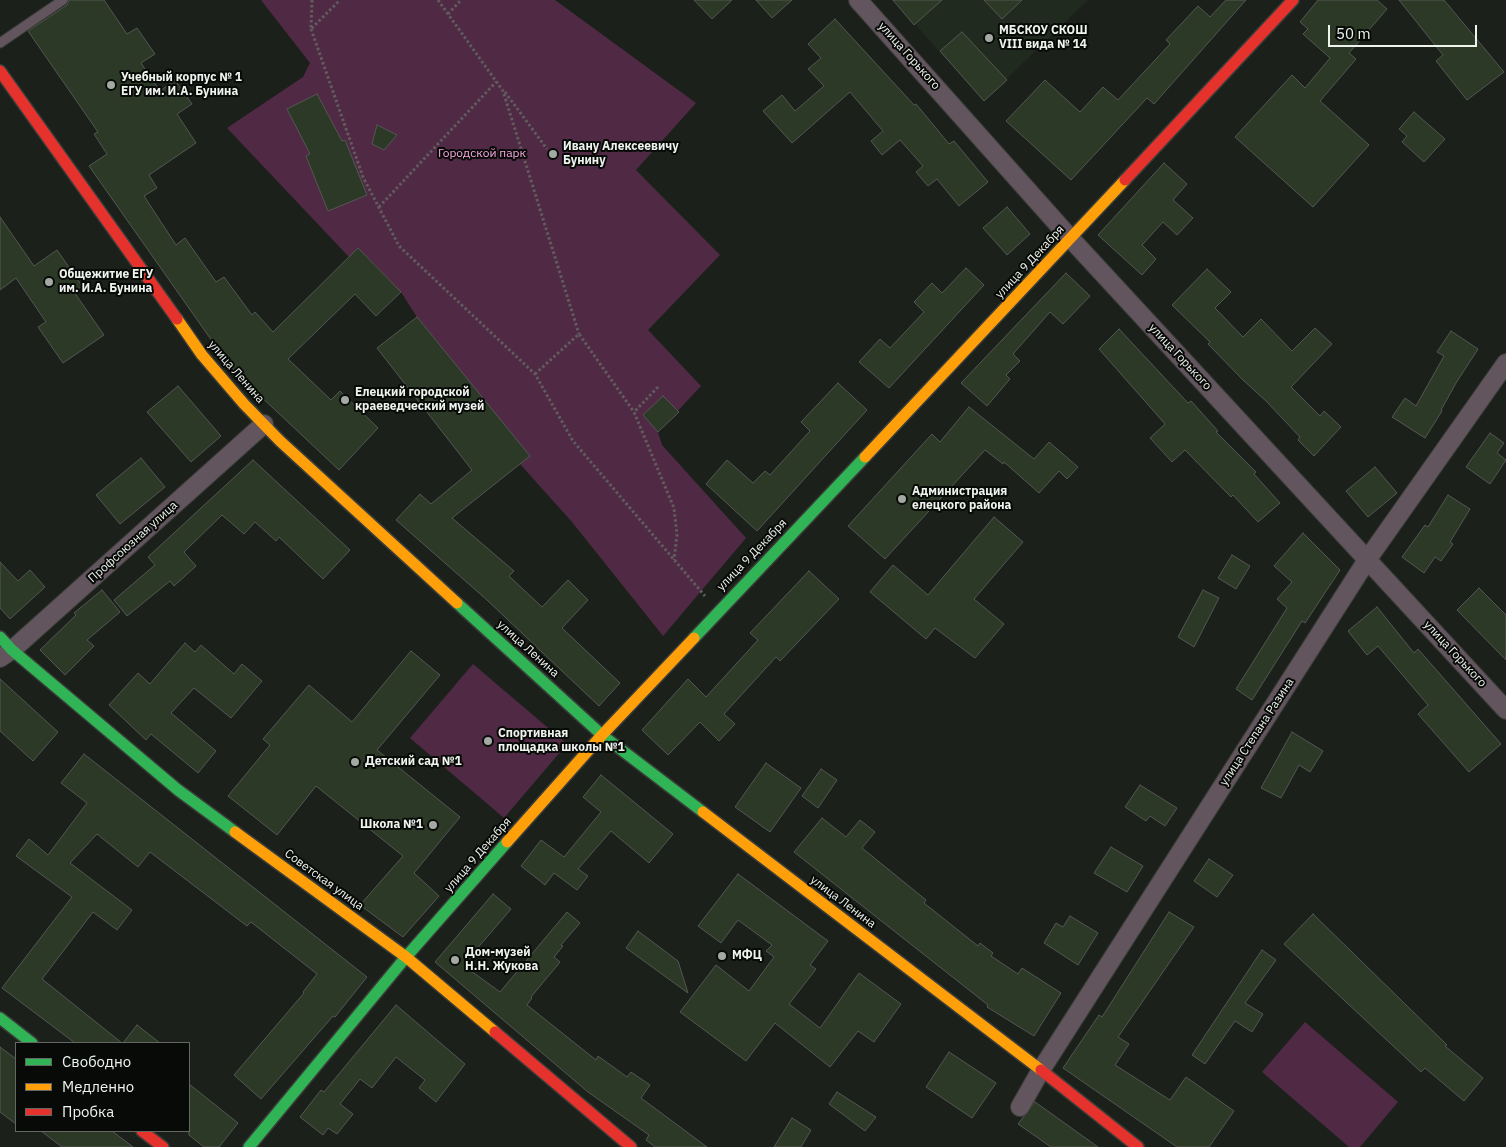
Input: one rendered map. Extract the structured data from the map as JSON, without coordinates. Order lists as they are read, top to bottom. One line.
{"streets":{"street":["улица Горького","улица 9 Декабря","улица Ленина","Профсоюзная улица","улица Степана Разина","Советская улица"]},"crossings":[["улица Горького","улица 9 Декабря"],["улица Горького","улица Степана Разина"],["улица 9 Декабря","улица Ленина"],["улица 9 Декабря","Советская улица"],["улица Ленина","Профсоюзная улица"],["улица Ленина","улица Степана Разина"],["Профсоюзная улица","Советская улица"]],"parks":["Городской парк"],"places":["МБСКОУ СКОШ VIII вида № 14","Учебный корпус № 1 ЕГУ им. И.А. Бунина","Ивану Алексеевичу Бунину","Общежитие ЕГУ им. И.А. Бунина","Елецкий городской краеведческий музей","Администрация елецкого района","Спортивная площадка школы №1","Детский сад №1","Школа №1","МФЦ","Дом-музей Н.Н. Жукова"],"legend":["Свободно","Медленно","Пробка"],"scale_bar":"50 m"}
